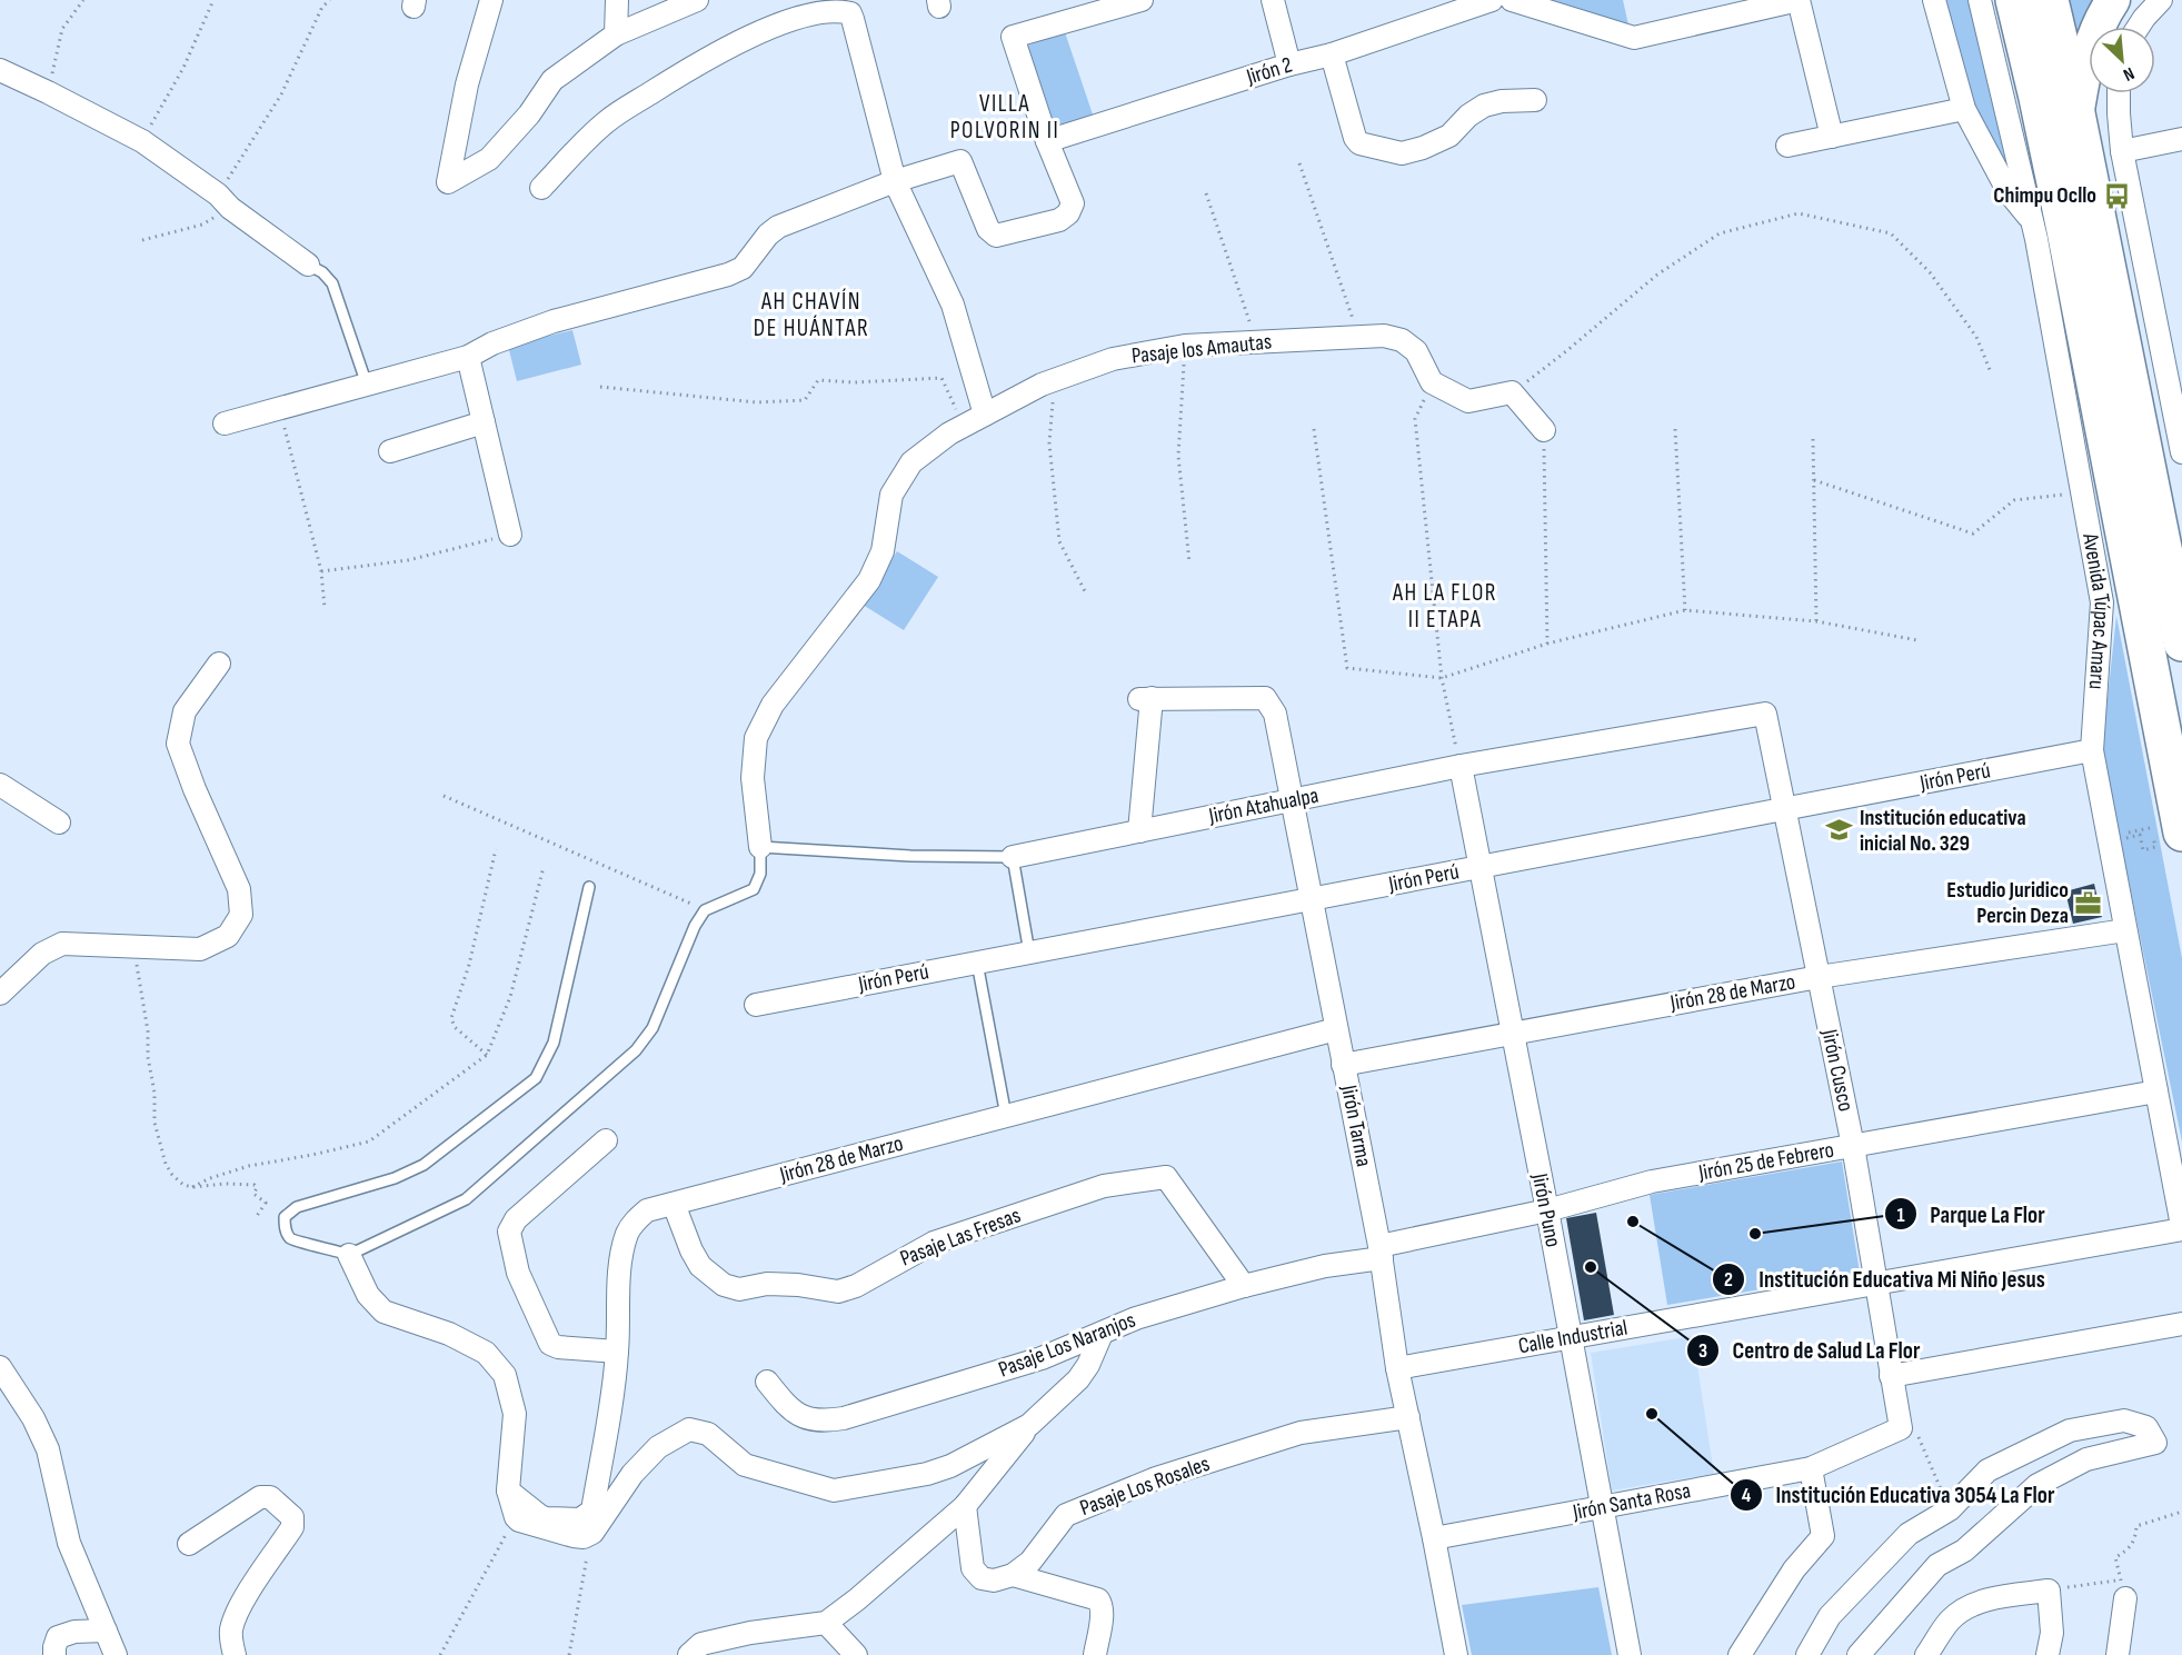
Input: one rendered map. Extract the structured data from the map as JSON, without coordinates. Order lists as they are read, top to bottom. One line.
{"streets":{"highway":["Avenida Túpac Amaru"],"street":["Jirón 2","Pasaje los Amautas","Jirón Perú","Jirón Atahualpa","Jirón 28 de Marzo","Jirón Cusco","Jirón Tarma","Jirón 25 de Febrero","Jirón Puno","Pasaje Las Fresas","Calle Industrial","Pasaje Los Naranjos","Pasaje Los Rosales","Jirón Santa Rosa"]},"crossings":[["Pasaje los Amautas","Jirón Atahualpa"],["Avenida Túpac Amaru","Jirón Perú"],["Avenida Túpac Amaru","Jirón 28 de Marzo"],["Avenida Túpac Amaru","Jirón 25 de Febrero"],["Avenida Túpac Amaru","Calle Industrial"],["Jirón Perú","Jirón Cusco"],["Jirón Perú","Jirón Tarma"],["Jirón Perú","Jirón Puno"],["Jirón Atahualpa","Jirón Cusco"],["Jirón Atahualpa","Jirón Tarma"],["Jirón Atahualpa","Jirón Puno"],["Jirón 28 de Marzo","Jirón Cusco"],["Jirón 28 de Marzo","Jirón Tarma"],["Jirón 28 de Marzo","Jirón Puno"],["Jirón 28 de Marzo","Pasaje Las Fresas"],["Jirón Cusco","Jirón 25 de Febrero"],["Jirón Cusco","Calle Industrial"],["Jirón Cusco","Jirón Santa Rosa"],["Jirón Tarma","Jirón 25 de Febrero"],["Jirón Tarma","Calle Industrial"],["Jirón Tarma","Pasaje Los Naranjos"],["Jirón Tarma","Pasaje Los Rosales"],["Jirón Tarma","Jirón Santa Rosa"],["Jirón 25 de Febrero","Jirón Puno"],["Jirón 25 de Febrero","Pasaje Los Naranjos"],["Jirón Puno","Calle Industrial"],["Jirón Puno","Jirón Santa Rosa"],["Pasaje Las Fresas","Pasaje Los Naranjos"]],"districts":["VILLA POLVORIN II","AH CHAVÍN DE HUÁNTAR","AH LA FLOR II ETAPA"],"places":{"bus stop":["Chimpu Ocllo"],"school or university":["Institución educativa inicial No. 329"],"office":["Estudio Juridico Percin Deza"],"other":["Institución Educativa Mi Niño Jesus","Parque La Flor","Centro de Salud La Flor","Institución Educativa 3054 La Flor"]},"north":"bottom right"}
